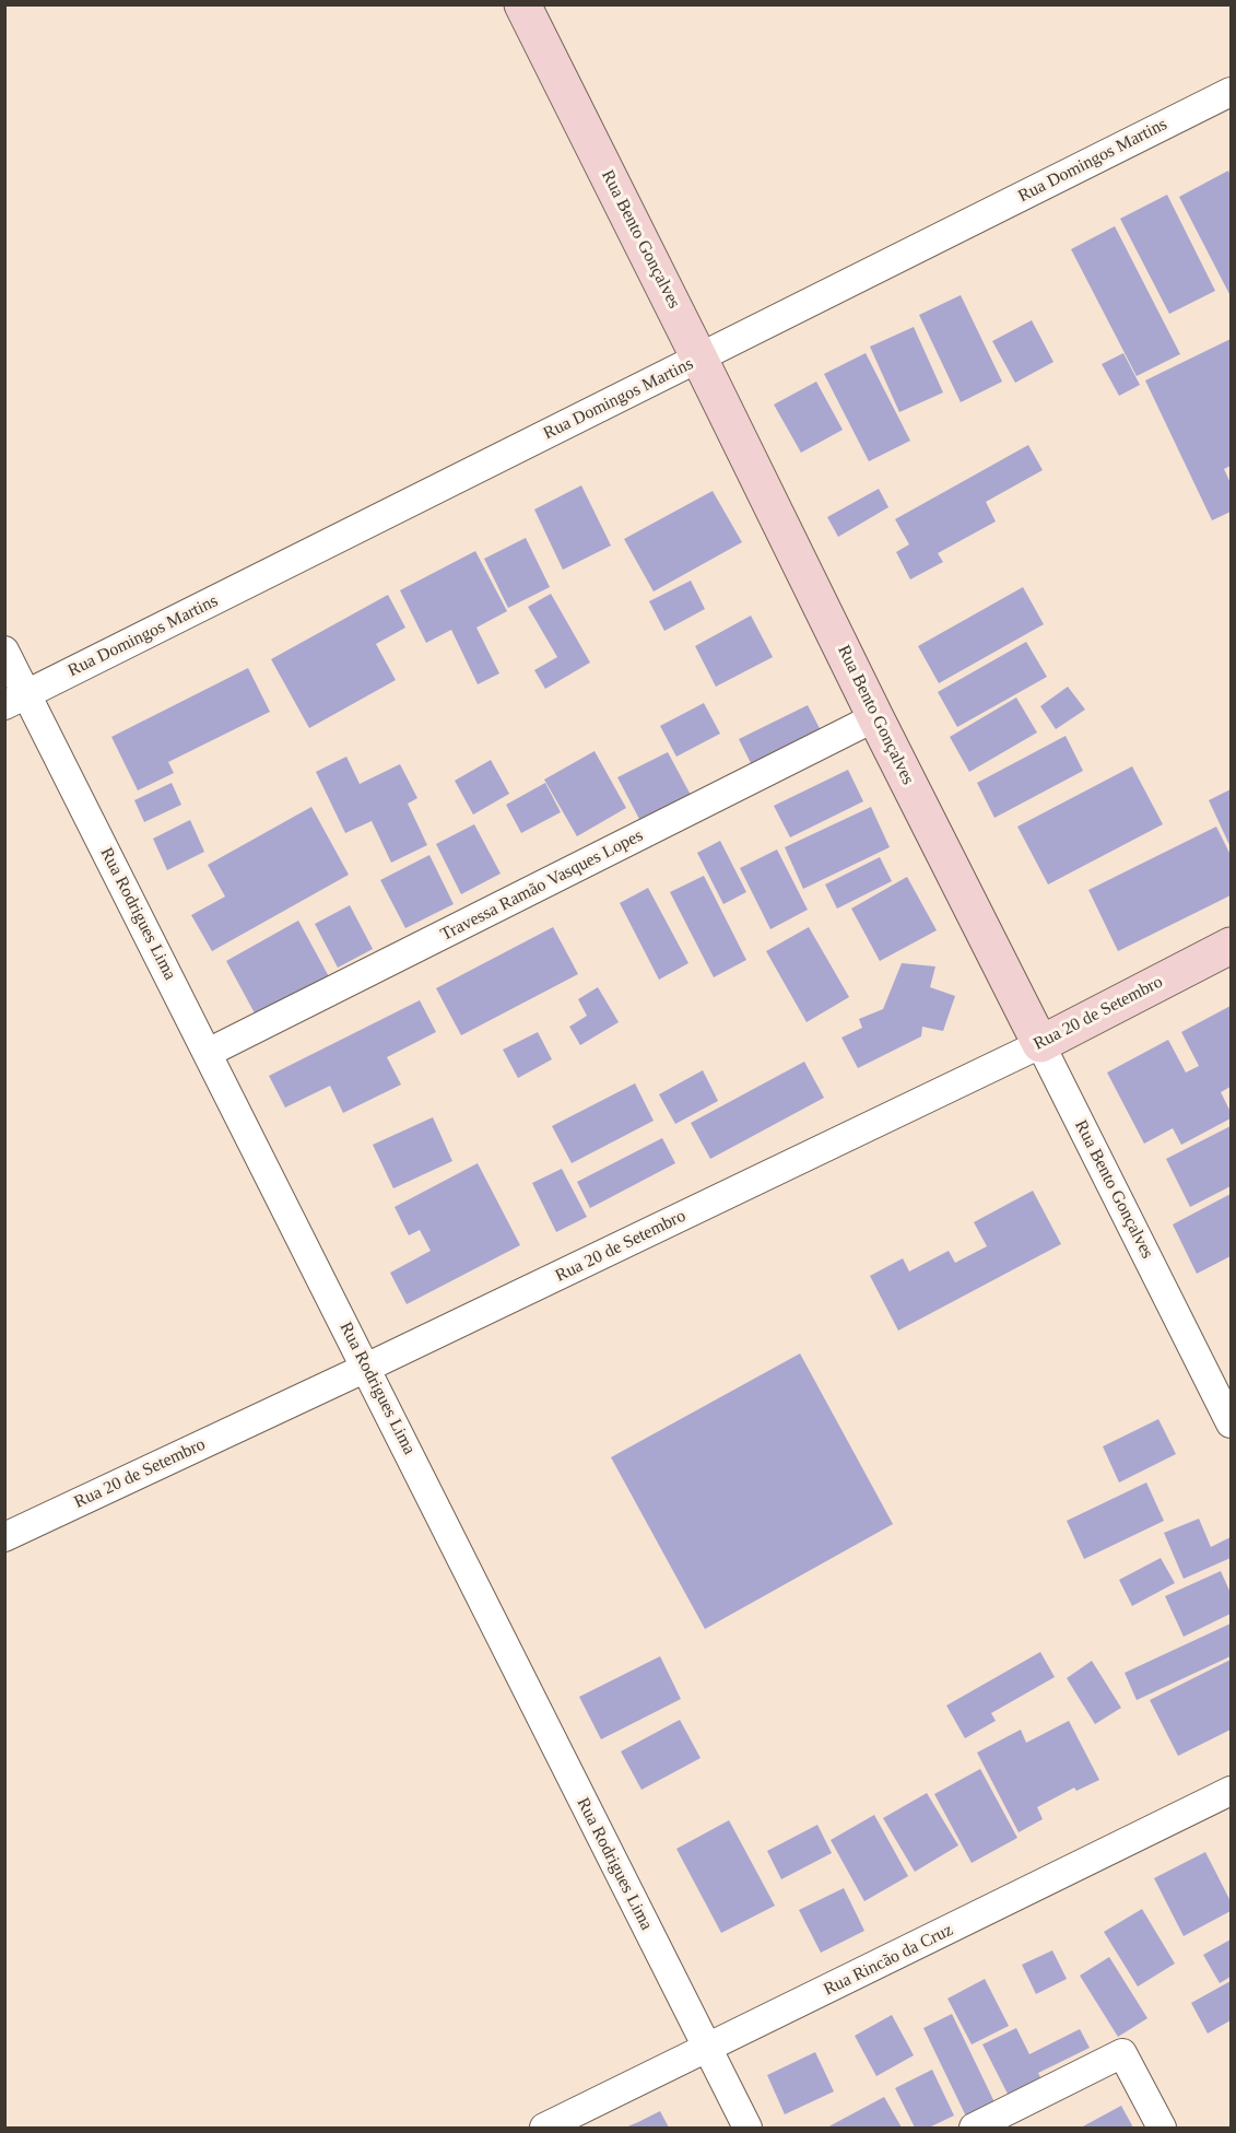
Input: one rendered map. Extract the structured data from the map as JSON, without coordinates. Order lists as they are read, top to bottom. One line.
{"streets":{"main road":["Rua Bento Gonçalves","Rua 20 de Setembro"],"street":["Rua Domingos Martins","Travessa Ramão Vasques Lopes","Rua Rodrigues Lima","Rua Rincão da Cruz"]},"crossings":[["Rua Domingos Martins","Rua Bento Gonçalves"],["Rua Domingos Martins","Rua Rodrigues Lima"],["Rua Bento Gonçalves","Travessa Ramão Vasques Lopes"],["Rua Bento Gonçalves","Rua 20 de Setembro"],["Travessa Ramão Vasques Lopes","Rua Rodrigues Lima"],["Rua Rodrigues Lima","Rua 20 de Setembro"],["Rua Rodrigues Lima","Rua Rincão da Cruz"]]}
